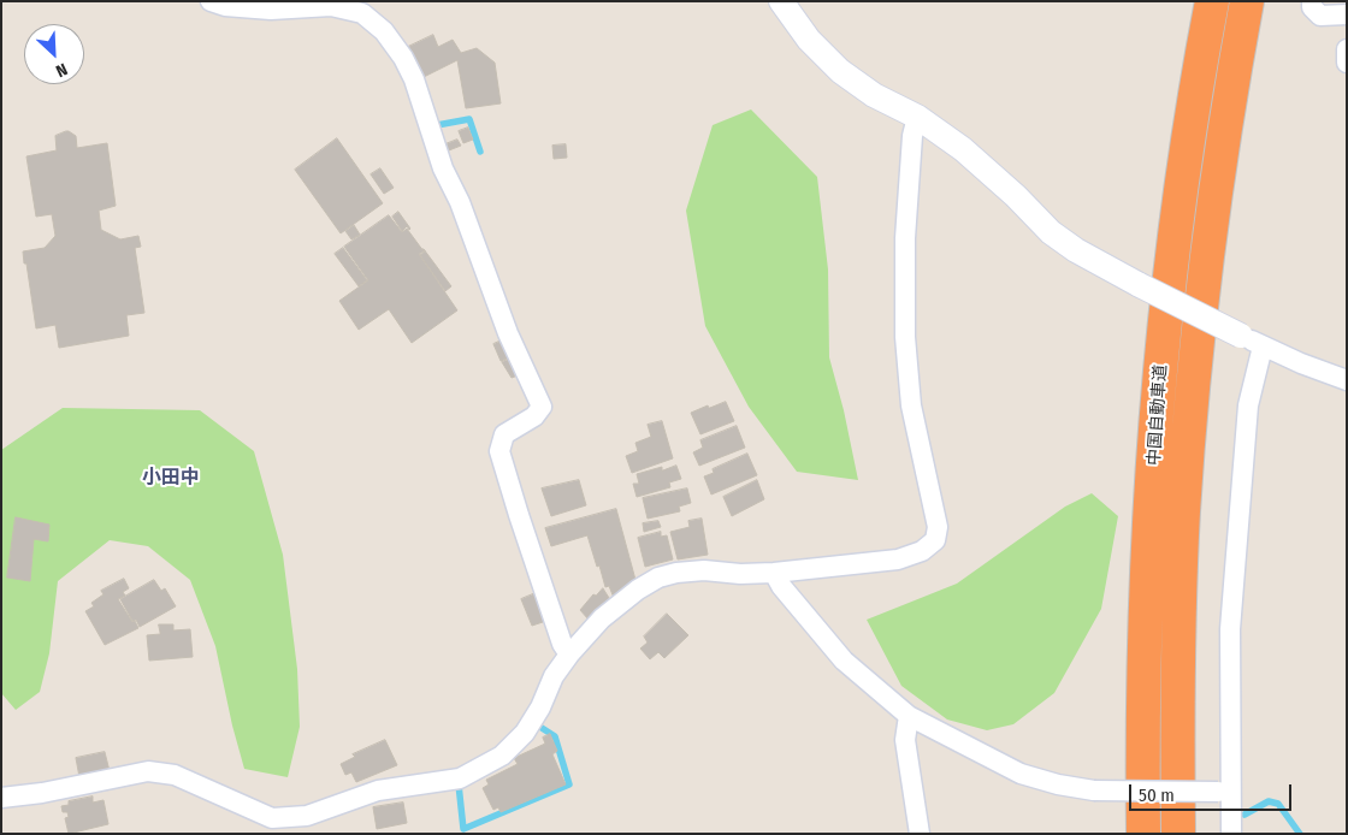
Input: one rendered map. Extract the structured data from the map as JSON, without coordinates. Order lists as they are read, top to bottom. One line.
{"streets":{"highway":["中国自動車道"]},"districts":["小田中"],"scale_bar":"50 m","north":"bottom right"}
